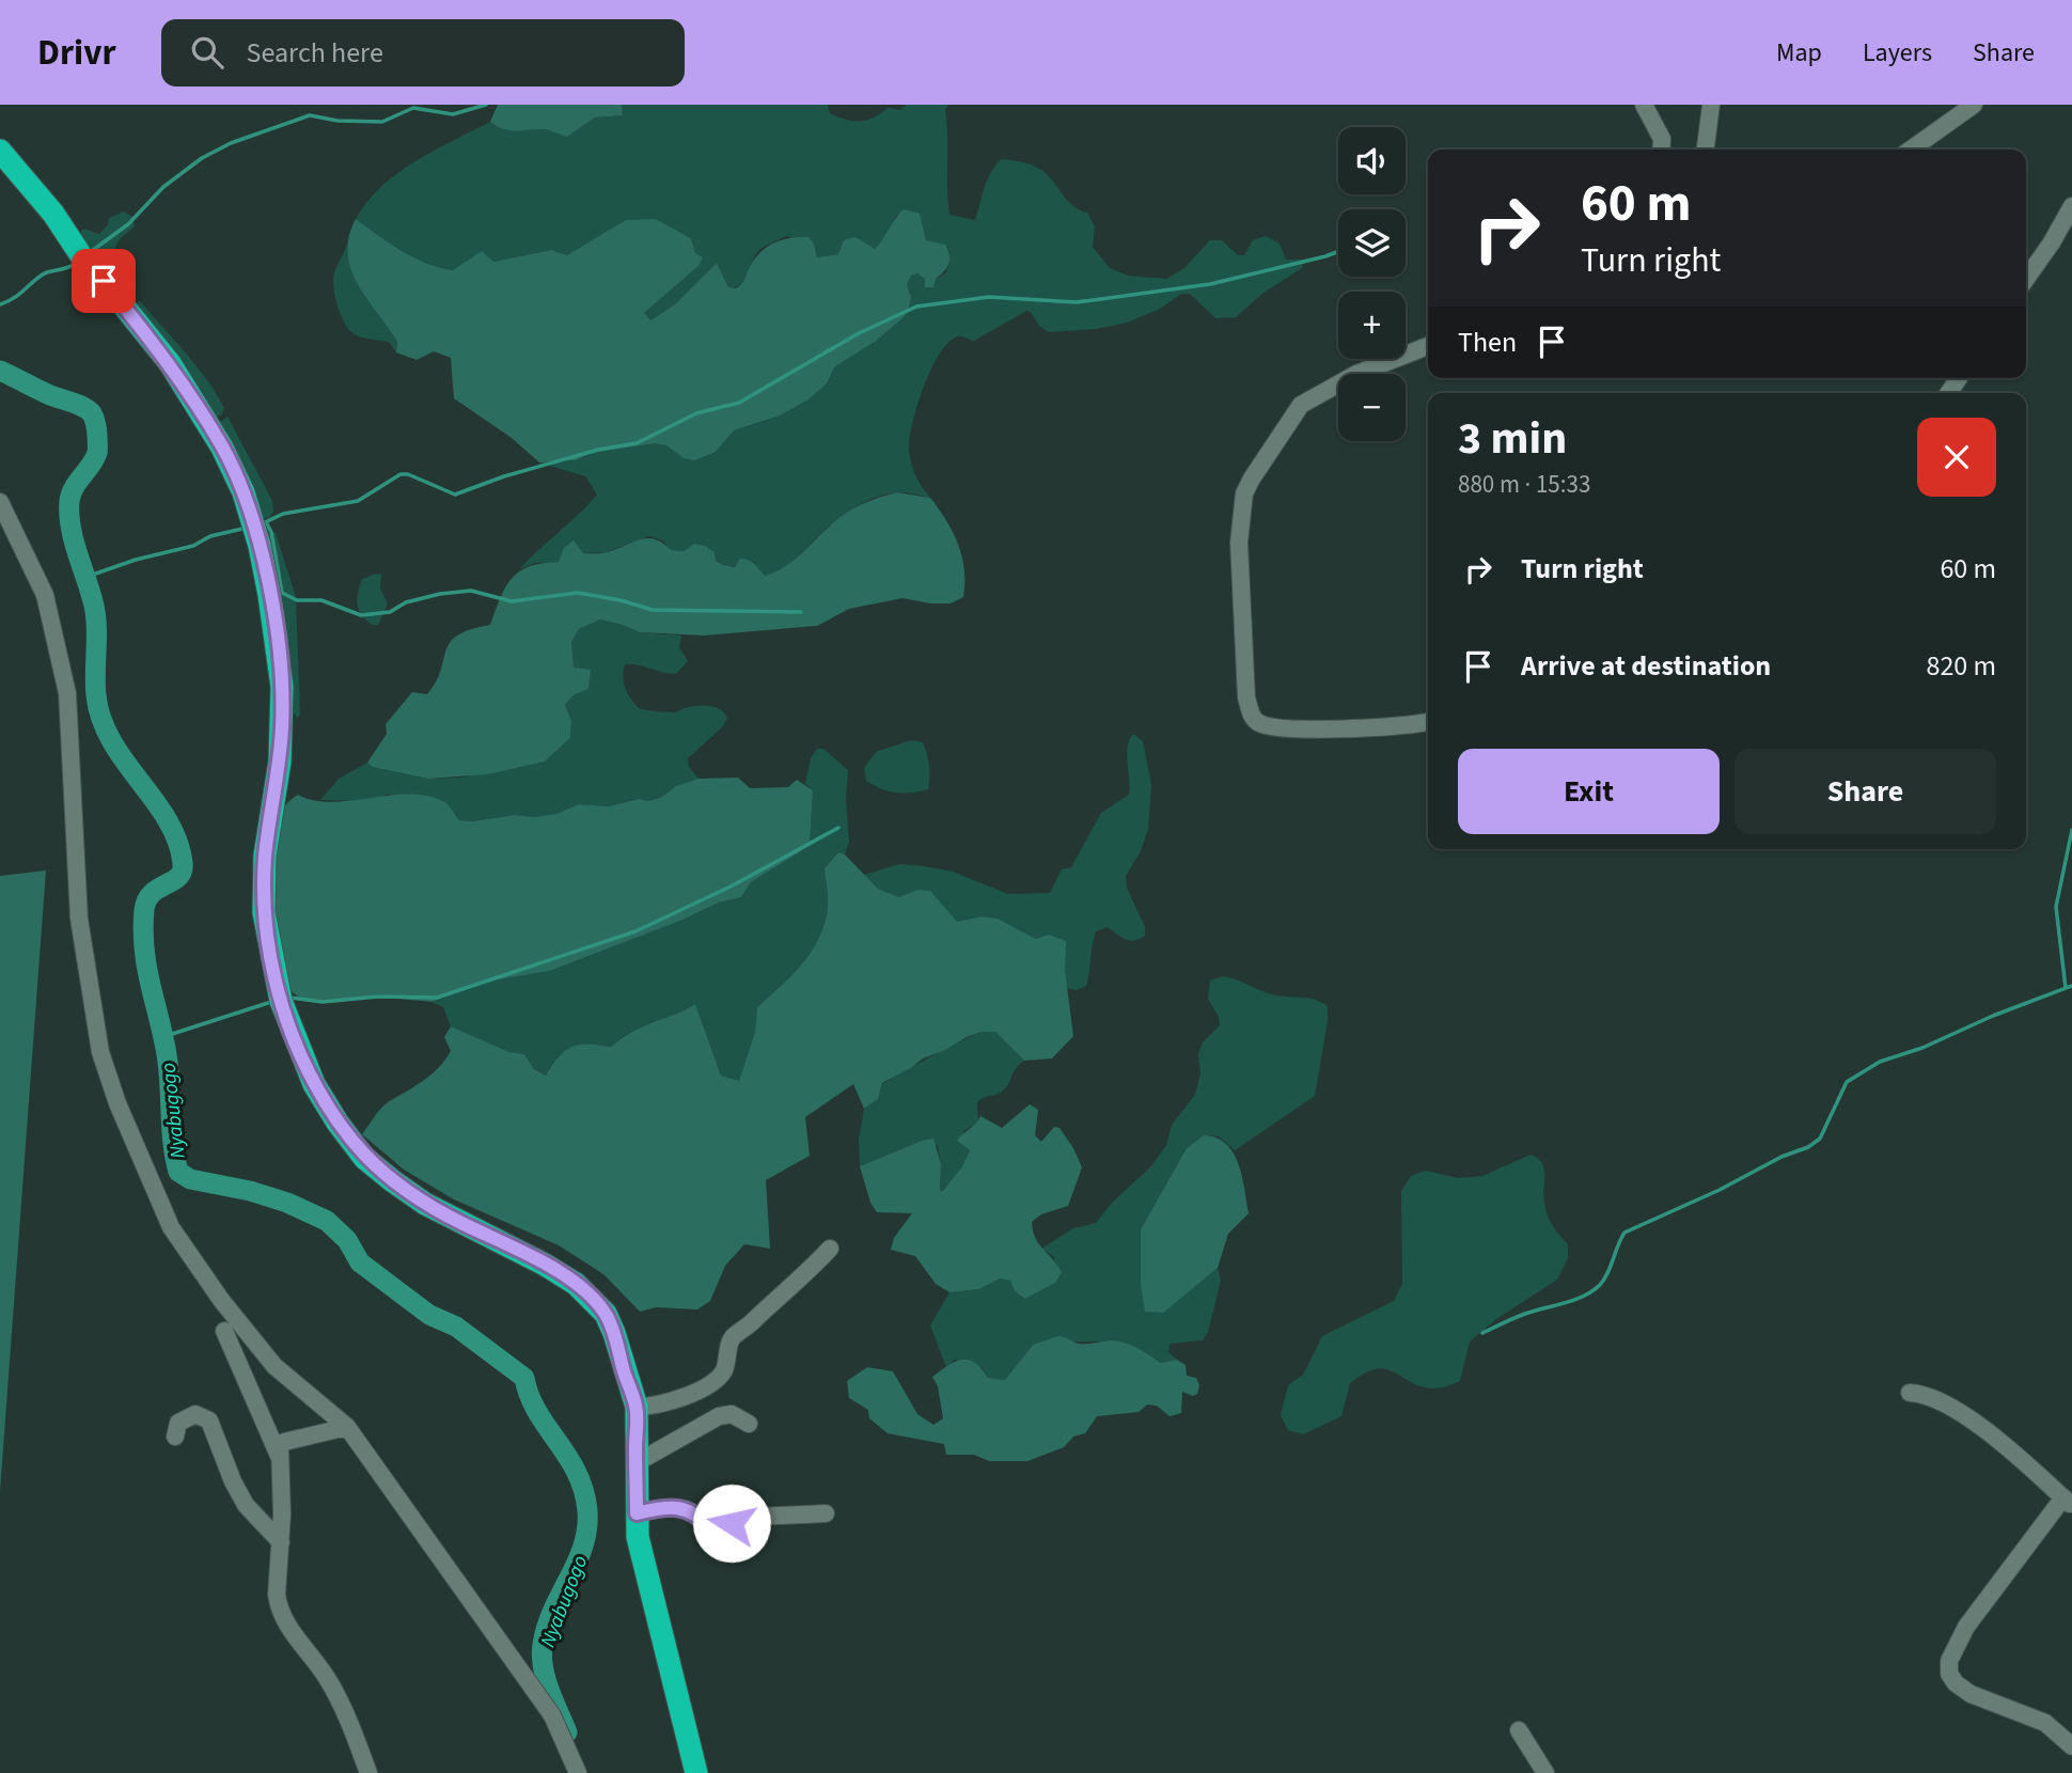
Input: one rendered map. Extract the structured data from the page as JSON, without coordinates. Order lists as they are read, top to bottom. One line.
{"water":["Nyabugogo"],"page":{"header":"Drivr","search":"Search here","nav":["Map","Layers","Share"],"map_buttons":["+","−"],"turn":["60 m","Turn right"],"then":"Then","heading":["3 min","880 m · 15:33"],"list":[{"name":"Turn right","value":"60 m"},{"name":"Arrive at destination","value":"820 m"}],"buttons":["Exit","Share"]}}
